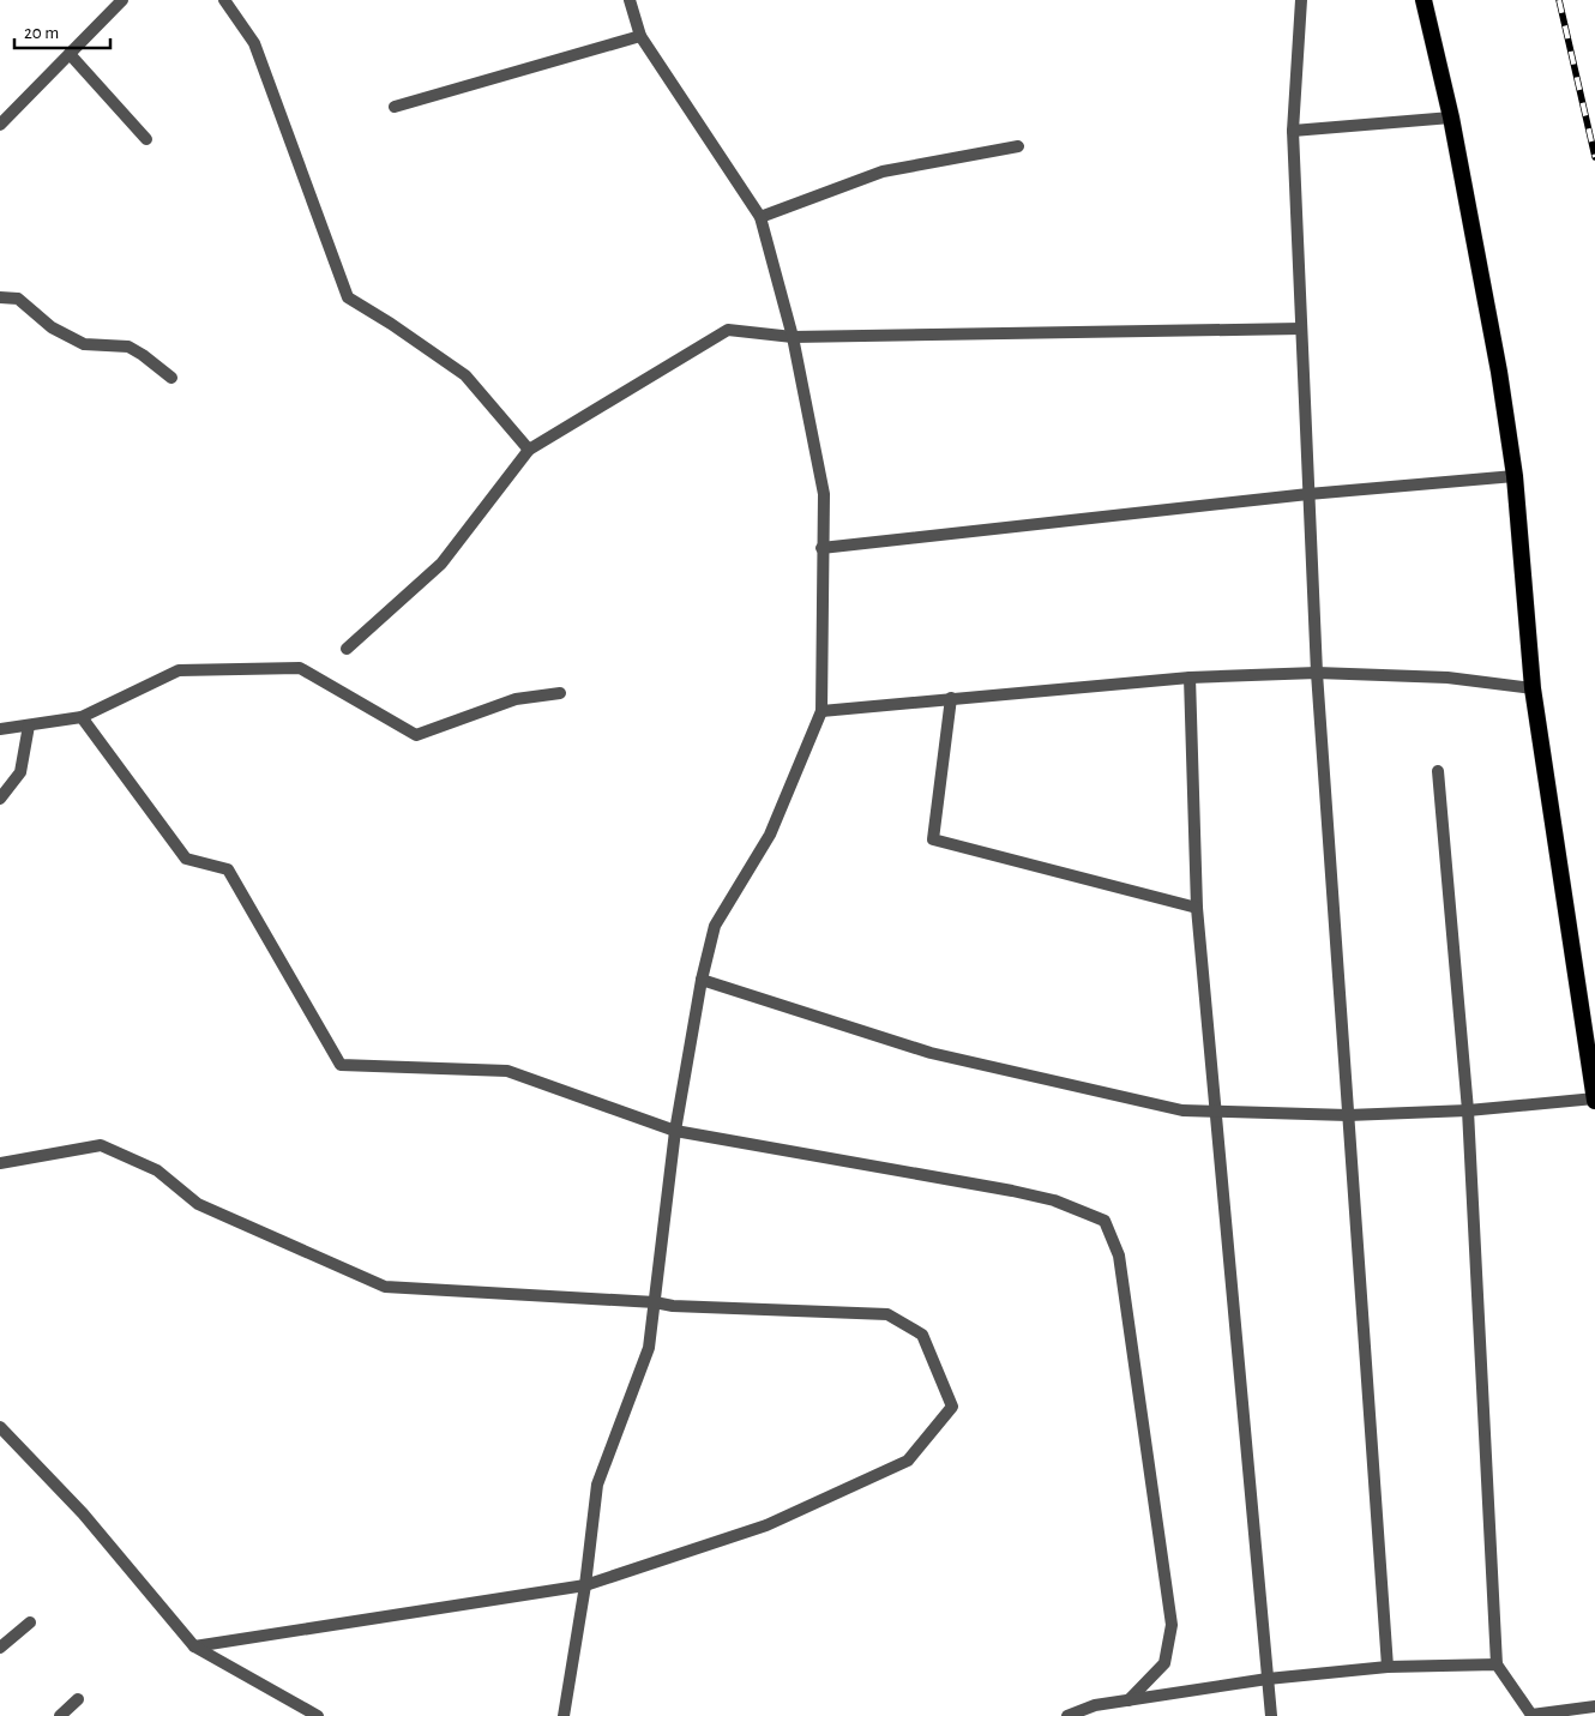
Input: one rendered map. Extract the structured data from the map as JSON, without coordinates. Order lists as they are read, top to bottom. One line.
{"scale_bar":"20 m"}
